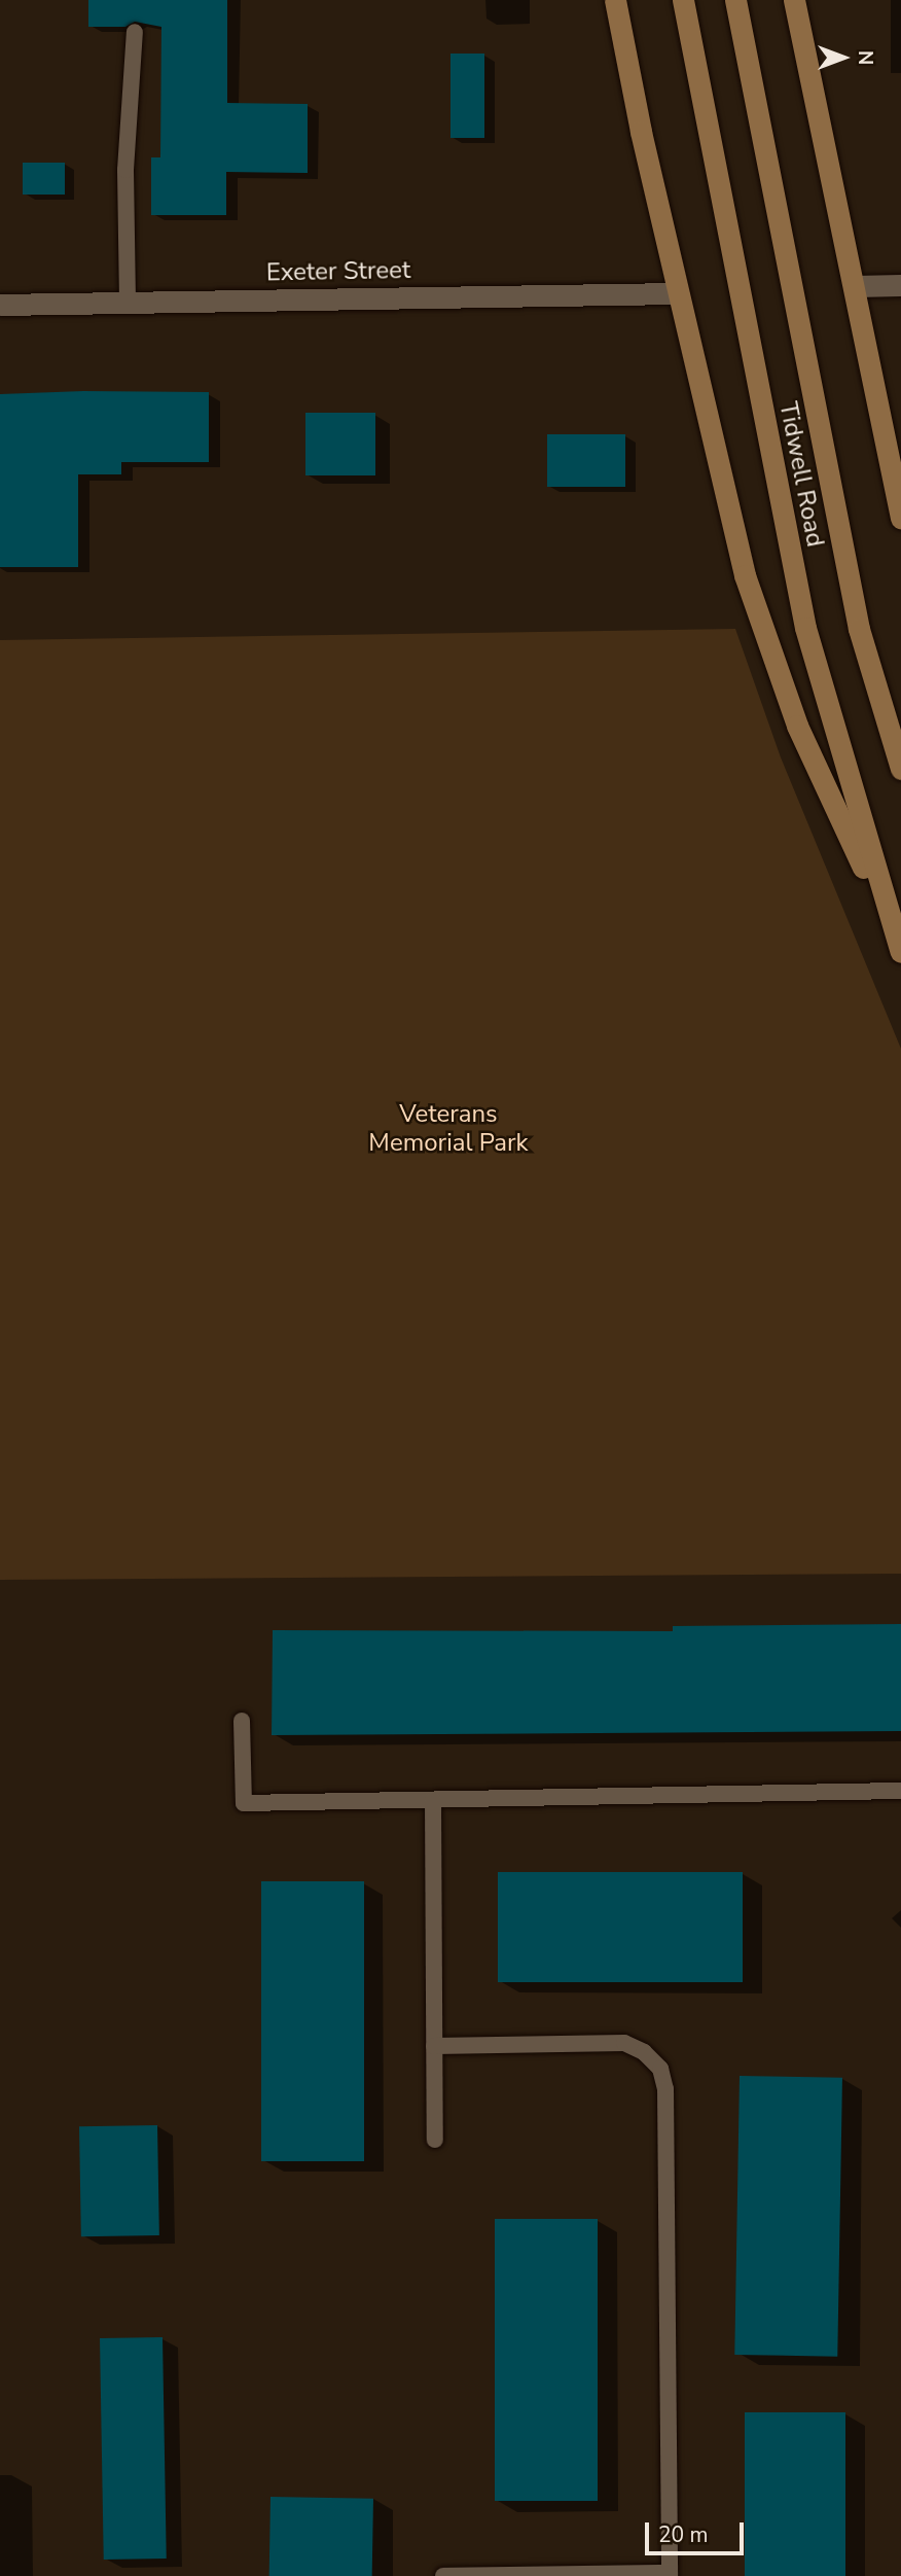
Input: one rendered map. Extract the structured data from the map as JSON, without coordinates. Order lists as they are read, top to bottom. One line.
{"streets":{"main road":["Tidwell Road"],"street":["Exeter Street"]},"parks":["Veterans Memorial Park"],"scale_bar":"20 m","north":"right"}
